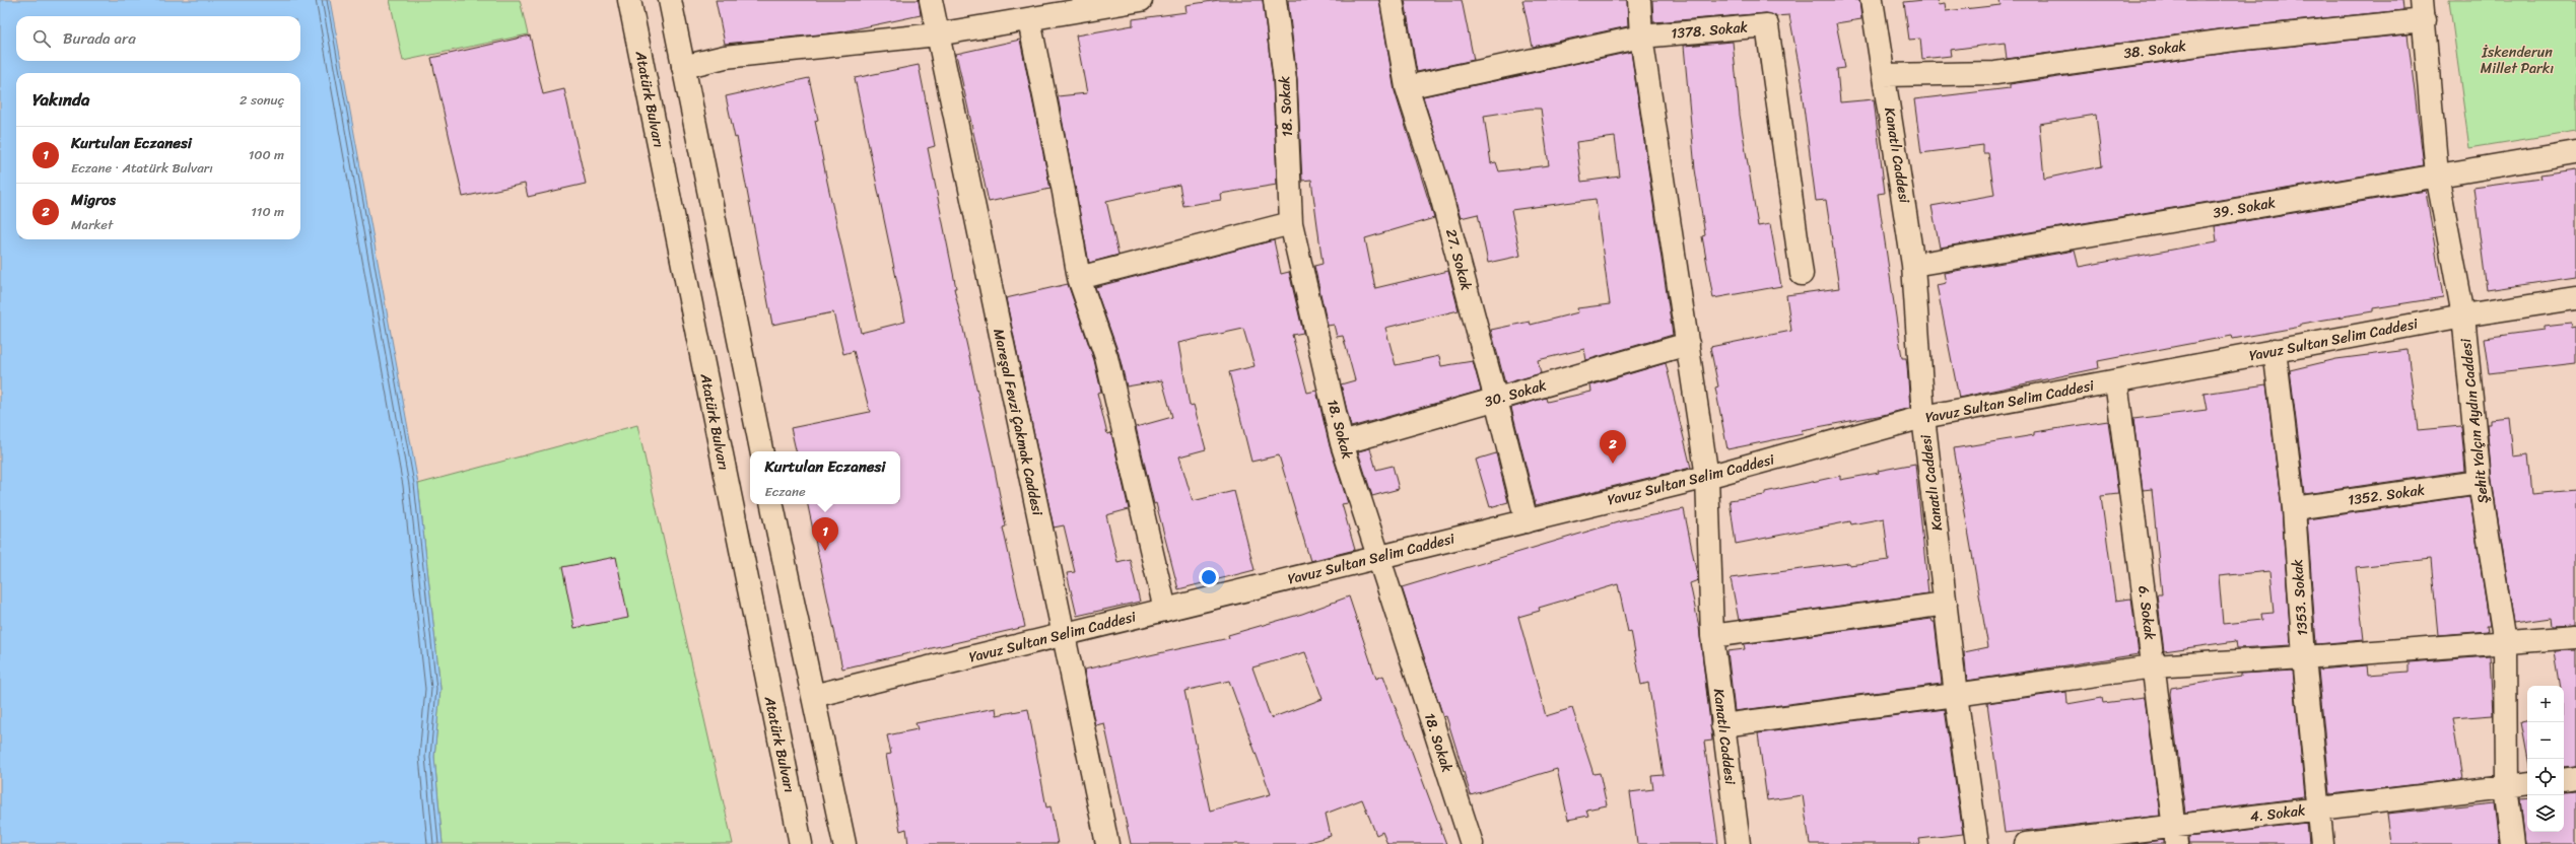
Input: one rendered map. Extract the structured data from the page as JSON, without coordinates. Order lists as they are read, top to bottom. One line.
{"streets":{"street":["1378. Sokak","38. Sokak","Atatürk Bulvarı","18. Sokak","Kanatlı Caddesi","39. Sokak","27. Sokak","Yavuz Sultan Selim Caddesi","30. Sokak","Şehit Yalçın Aydın Caddesi","Mareşal Fevzi Çakmak Caddesi","1352. Sokak","1353. Sokak","6. Sokak","4. Sokak"]},"crossings":[["1378. Sokak","Kanatlı Caddesi"],["1378. Sokak","27. Sokak"],["38. Sokak","Kanatlı Caddesi"],["38. Sokak","Şehit Yalçın Aydın Caddesi"],["18. Sokak","Yavuz Sultan Selim Caddesi"],["18. Sokak","30. Sokak"],["Kanatlı Caddesi","39. Sokak"],["Kanatlı Caddesi","Yavuz Sultan Selim Caddesi"],["Kanatlı Caddesi","30. Sokak"],["39. Sokak","Şehit Yalçın Aydın Caddesi"],["27. Sokak","Yavuz Sultan Selim Caddesi"],["27. Sokak","30. Sokak"],["Yavuz Sultan Selim Caddesi","Şehit Yalçın Aydın Caddesi"],["Yavuz Sultan Selim Caddesi","Mareşal Fevzi Çakmak Caddesi"],["Yavuz Sultan Selim Caddesi","1353. Sokak"],["Yavuz Sultan Selim Caddesi","6. Sokak"],["Şehit Yalçın Aydın Caddesi","1352. Sokak"],["Şehit Yalçın Aydın Caddesi","4. Sokak"],["1352. Sokak","1353. Sokak"],["1353. Sokak","4. Sokak"],["6. Sokak","4. Sokak"]],"parks":["İskenderun Millet Parkı"],"page":{"search":"Burada ara","heading":["Yakında","2 sonuç"],"list":[{"mark":"1","name":"Kurtulan Eczanesi","note":"Eczane · Atatürk Bulvarı","value":"100 m"},{"mark":"2","name":"Migros","note":"Market","value":"110 m"}],"pins":["2","1"],"popup":["Kurtulan Eczanesi","Eczane"],"map_buttons":["+","−"]}}
